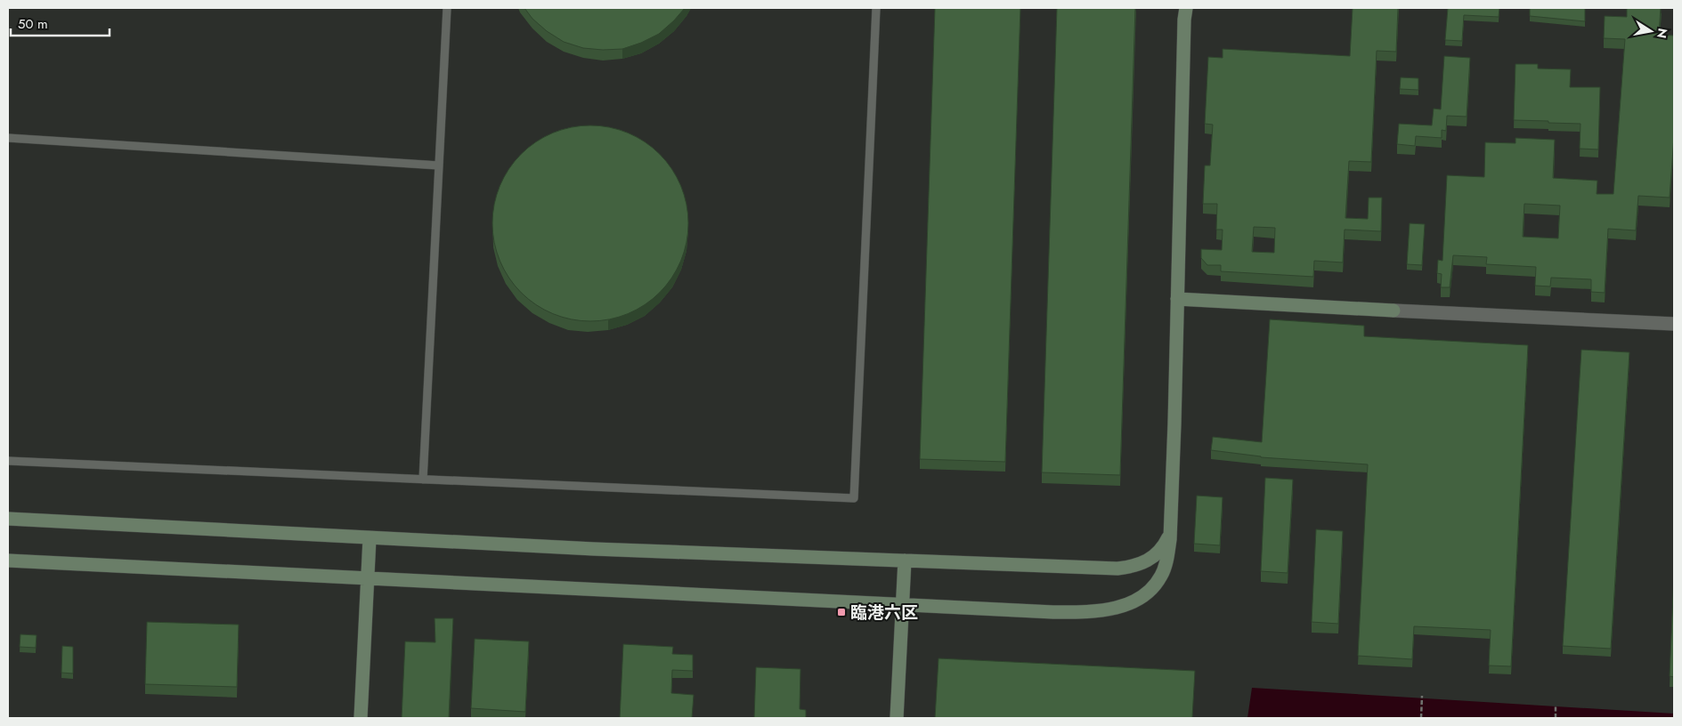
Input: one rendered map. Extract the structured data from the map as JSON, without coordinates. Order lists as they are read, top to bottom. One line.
{"places":{"transit":["臨港六区"]},"scale_bar":"50 m","north":"right"}
